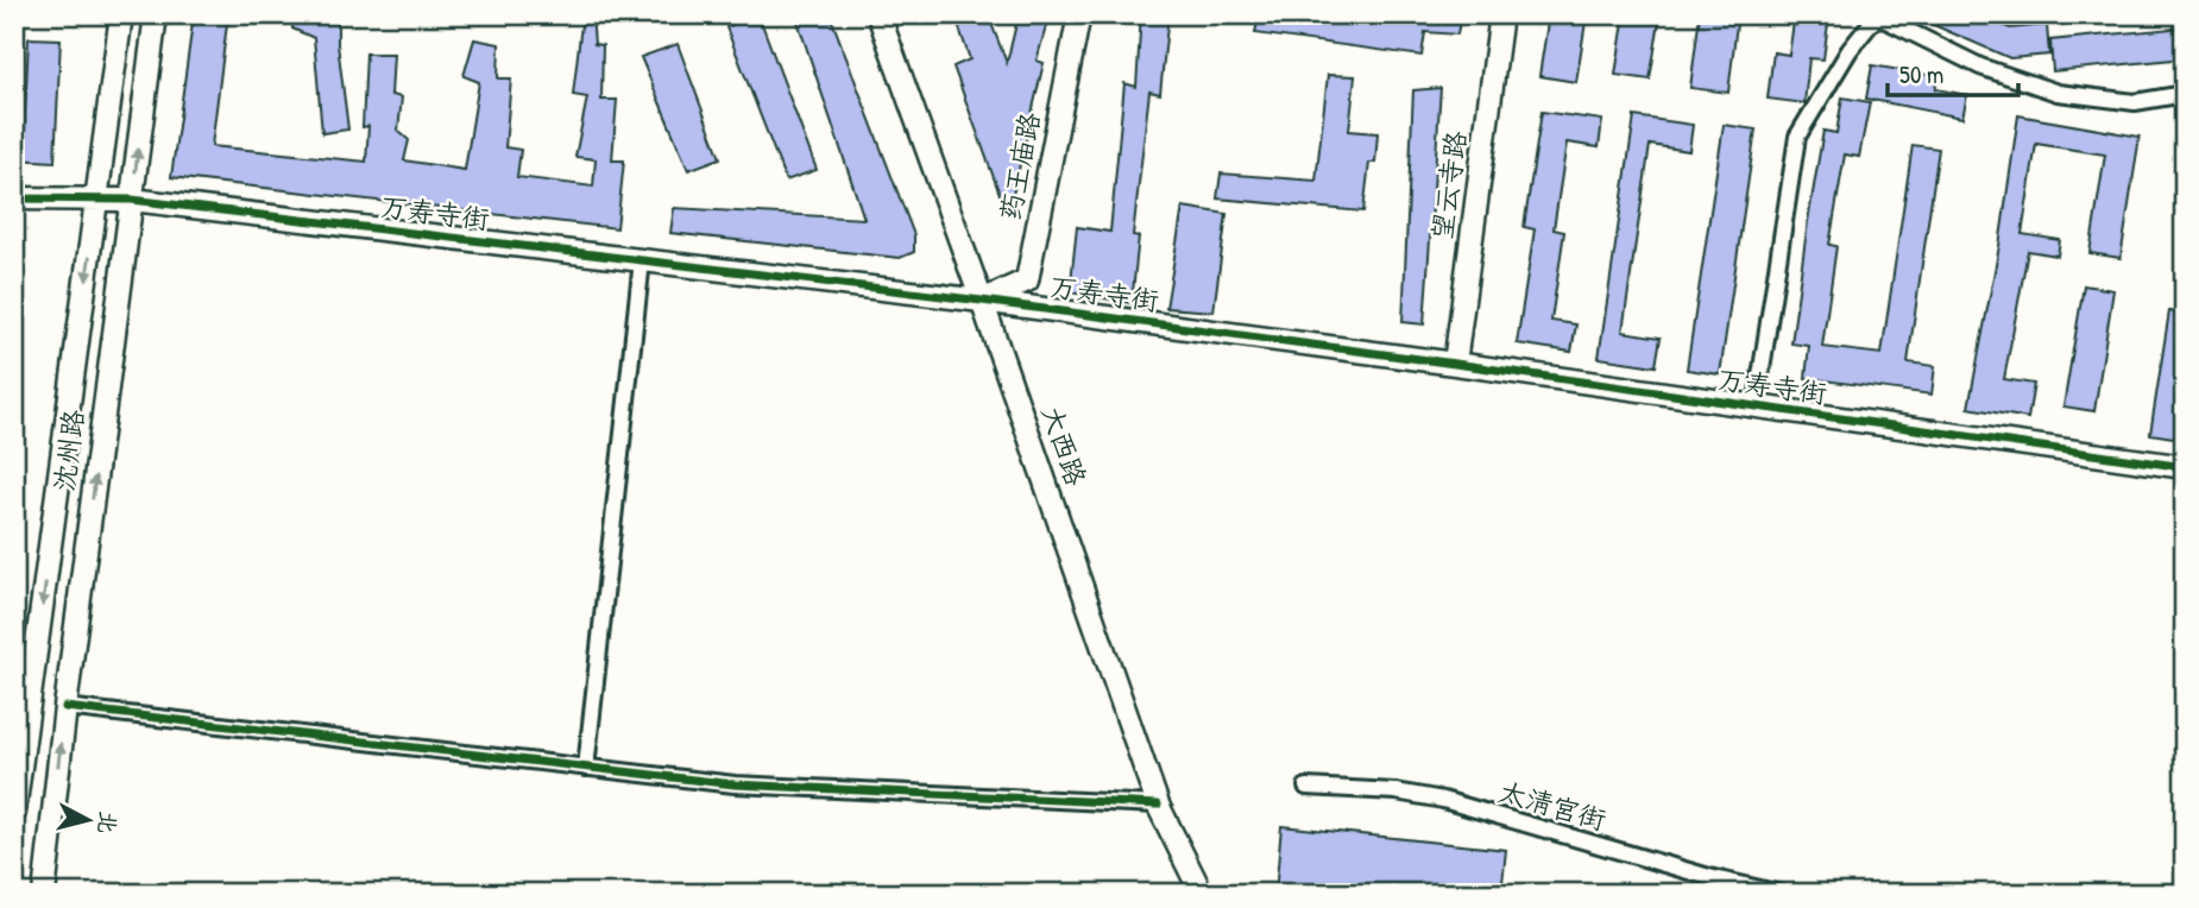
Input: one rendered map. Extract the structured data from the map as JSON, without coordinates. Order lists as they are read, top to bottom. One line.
{"streets":{"street":["药王庙路","望云寺路","万寿寺街","大西路","沈州路","太清宫街"]},"crossings":[["药王庙路","万寿寺街"],["药王庙路","大西路"],["望云寺路","万寿寺街"],["万寿寺街","大西路"],["万寿寺街","沈州路"]],"scale_bar":"50 m","north":"right"}
